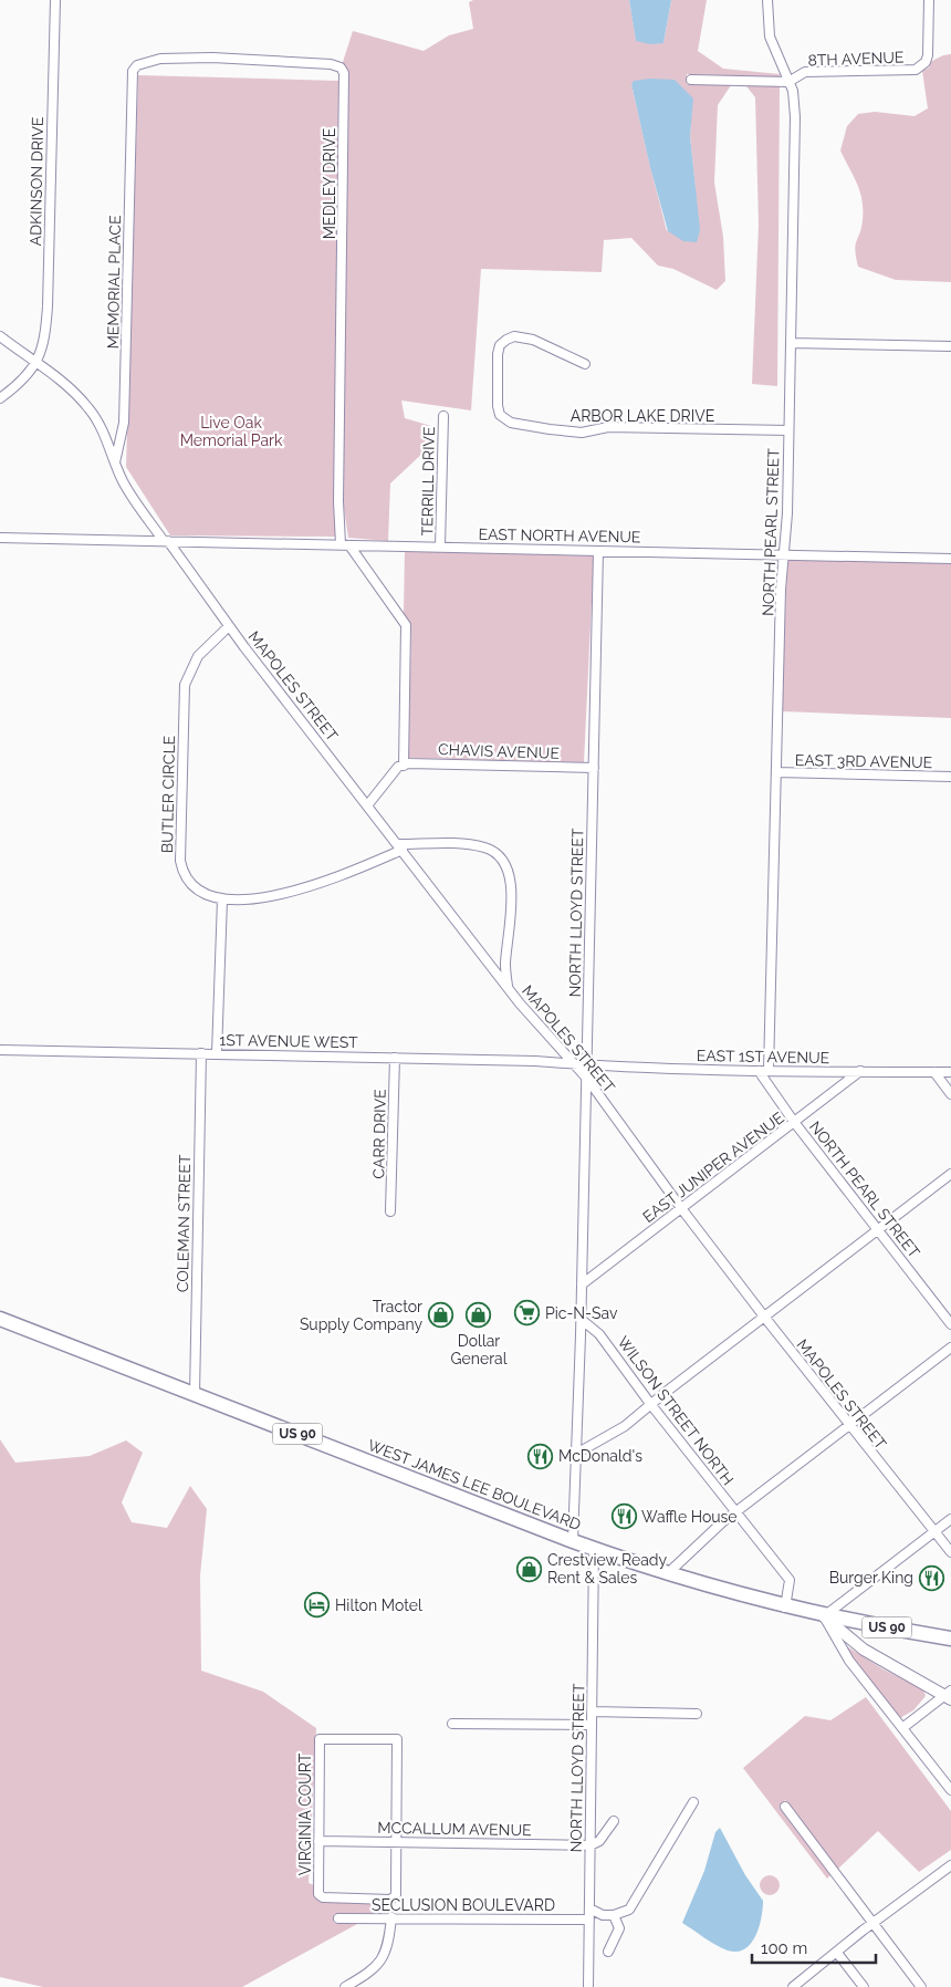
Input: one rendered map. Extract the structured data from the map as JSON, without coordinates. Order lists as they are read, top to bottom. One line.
{"streets":{"main road":["US 90","WEST JAMES LEE BOULEVARD"],"street":["8TH AVENUE","ADKINSON DRIVE","MEDLEY DRIVE","MEMORIAL PLACE","ARBOR LAKE DRIVE","TERRILL DRIVE","NORTH PEARL STREET","EAST NORTH AVENUE","MAPOLES STREET","CHAVIS AVENUE","EAST 3RD AVENUE","BUTLER CIRCLE","NORTH LLOYD STREET","1ST AVENUE WEST","EAST 1ST AVENUE","CARR DRIVE","EAST JUNIPER AVENUE","COLEMAN STREET","WILSON STREET NORTH","VIRGINIA COURT","MCCALLUM AVENUE","SECLUSION BOULEVARD"]},"crossings":[["8TH AVENUE","NORTH PEARL STREET"],["ADKINSON DRIVE","MAPOLES STREET"],["MEDLEY DRIVE","MEMORIAL PLACE"],["MEDLEY DRIVE","EAST NORTH AVENUE"],["MEMORIAL PLACE","MAPOLES STREET"],["ARBOR LAKE DRIVE","NORTH PEARL STREET"],["TERRILL DRIVE","EAST NORTH AVENUE"],["NORTH PEARL STREET","EAST NORTH AVENUE"],["NORTH PEARL STREET","EAST 3RD AVENUE"],["NORTH PEARL STREET","EAST 1ST AVENUE"],["NORTH PEARL STREET","EAST JUNIPER AVENUE"],["EAST NORTH AVENUE","MAPOLES STREET"],["EAST NORTH AVENUE","NORTH LLOYD STREET"],["MAPOLES STREET","BUTLER CIRCLE"],["MAPOLES STREET","NORTH LLOYD STREET"],["MAPOLES STREET","1ST AVENUE WEST"],["MAPOLES STREET","EAST 1ST AVENUE"],["MAPOLES STREET","EAST JUNIPER AVENUE"],["CHAVIS AVENUE","NORTH LLOYD STREET"],["NORTH LLOYD STREET","EAST 1ST AVENUE"],["NORTH LLOYD STREET","EAST JUNIPER AVENUE"],["NORTH LLOYD STREET","WILSON STREET NORTH"],["NORTH LLOYD STREET","WEST JAMES LEE BOULEVARD"],["NORTH LLOYD STREET","MCCALLUM AVENUE"],["NORTH LLOYD STREET","SECLUSION BOULEVARD"],["1ST AVENUE WEST","EAST 1ST AVENUE"],["1ST AVENUE WEST","CARR DRIVE"],["1ST AVENUE WEST","COLEMAN STREET"],["EAST 1ST AVENUE","EAST JUNIPER AVENUE"],["COLEMAN STREET","WEST JAMES LEE BOULEVARD"],["WILSON STREET NORTH","WEST JAMES LEE BOULEVARD"],["VIRGINIA COURT","MCCALLUM AVENUE"]],"parks":["Live Oak Memorial Park"],"places":{"supermarket":["Pic-N-Sav"],"shop":["Tractor Supply Company","Dollar General","Crestview Ready Rent & Sales"],"restaurant":["McDonald's","Waffle House","Burger King"],"hotel":["Hilton Motel"]},"scale_bar":"100 m"}
